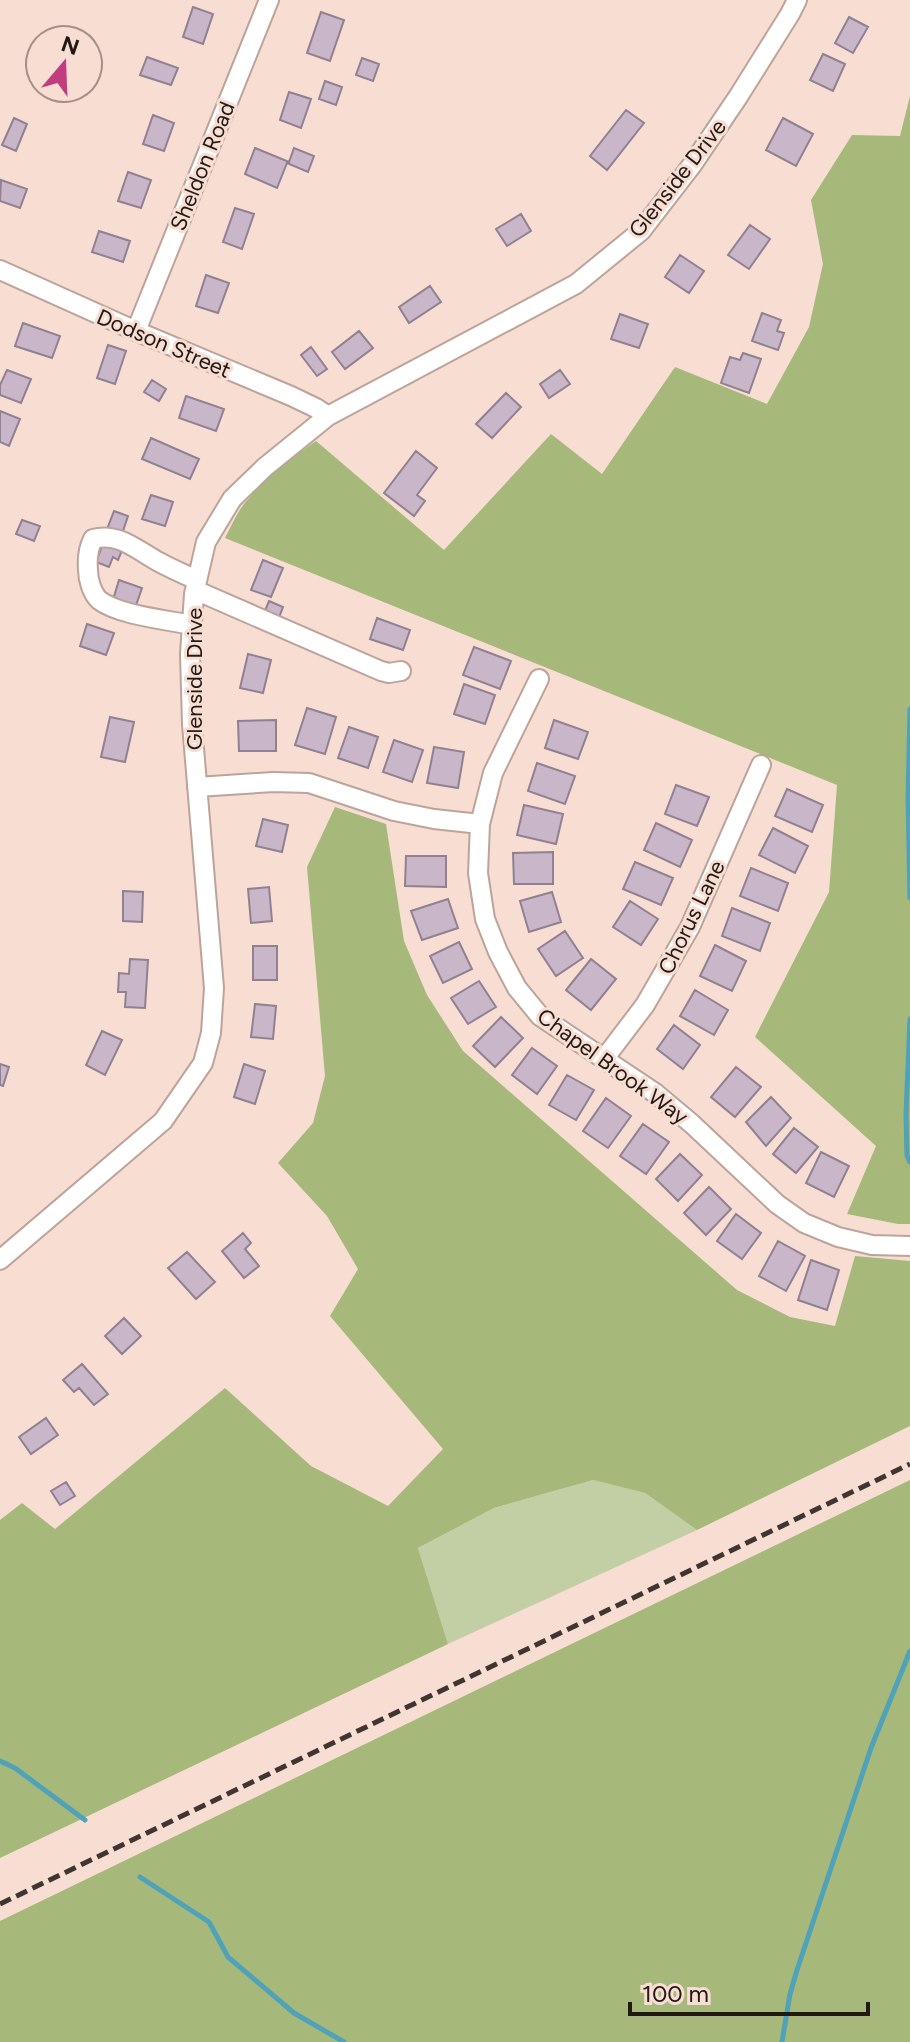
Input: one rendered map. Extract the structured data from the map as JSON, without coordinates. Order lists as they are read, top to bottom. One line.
{"streets":{"street":["Sheldon Road","Glenside Drive","Dodson Street","Chorus Lane","Chapel Brook Way"]},"crossings":[["Sheldon Road","Dodson Street"],["Glenside Drive","Dodson Street"],["Chorus Lane","Chapel Brook Way"]],"scale_bar":"100 m","north":"top"}
